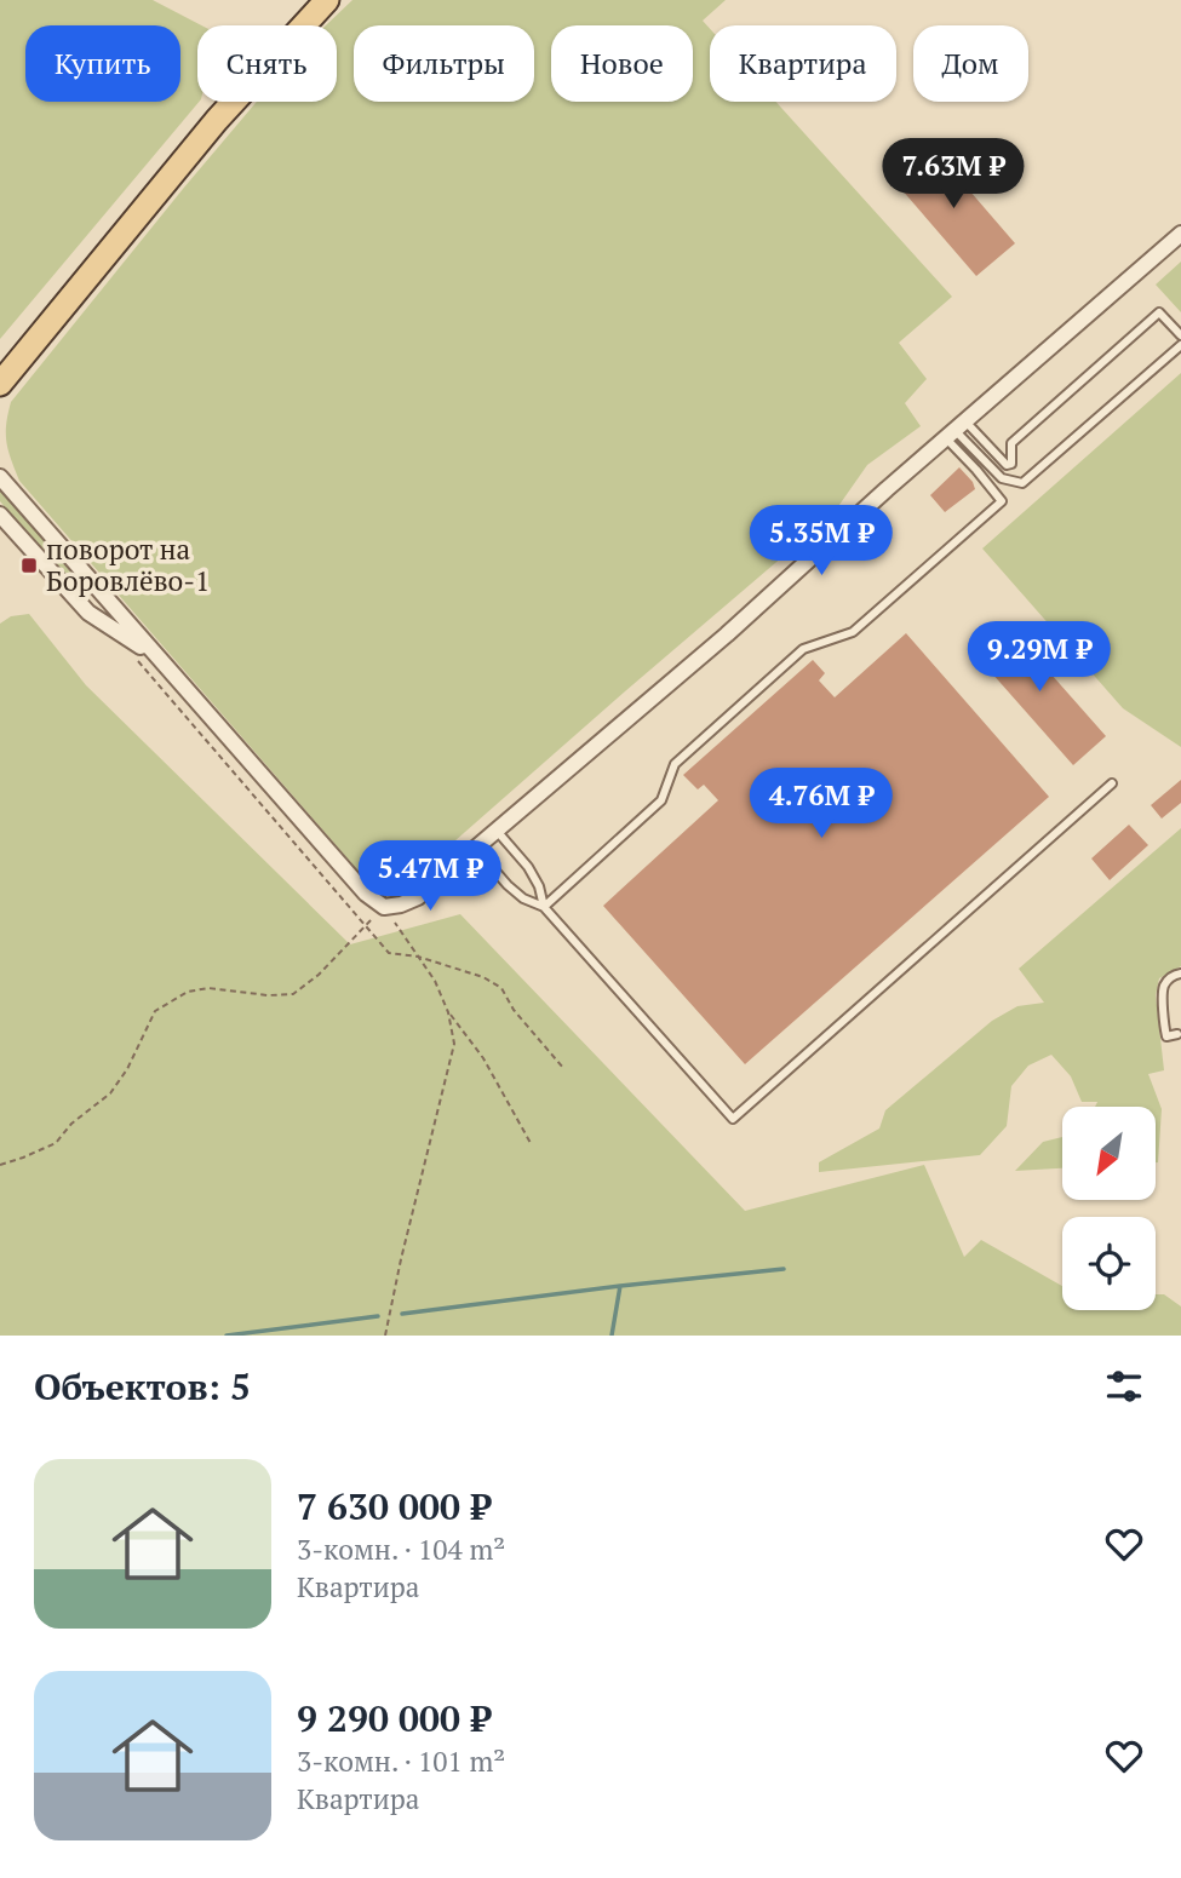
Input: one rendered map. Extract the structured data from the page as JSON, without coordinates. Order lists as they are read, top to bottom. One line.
{"places":{"transit":["поворот на Боровлёво-1"]},"north":"bottom left","page":{"chip":["Купить","Снять","Фильтры","Новое","Квартира","Дом"],"price":["7.63M ₽","5.35M ₽","9.29M ₽","4.76M ₽","5.47M ₽"],"heading":"Объектов: 5","list":[{"name":"7 630 000 ₽","note":"3-комн. · 104 m² · Квартира"},{"name":"9 290 000 ₽","note":"3-комн. · 101 m² · Квартира"}]}}
